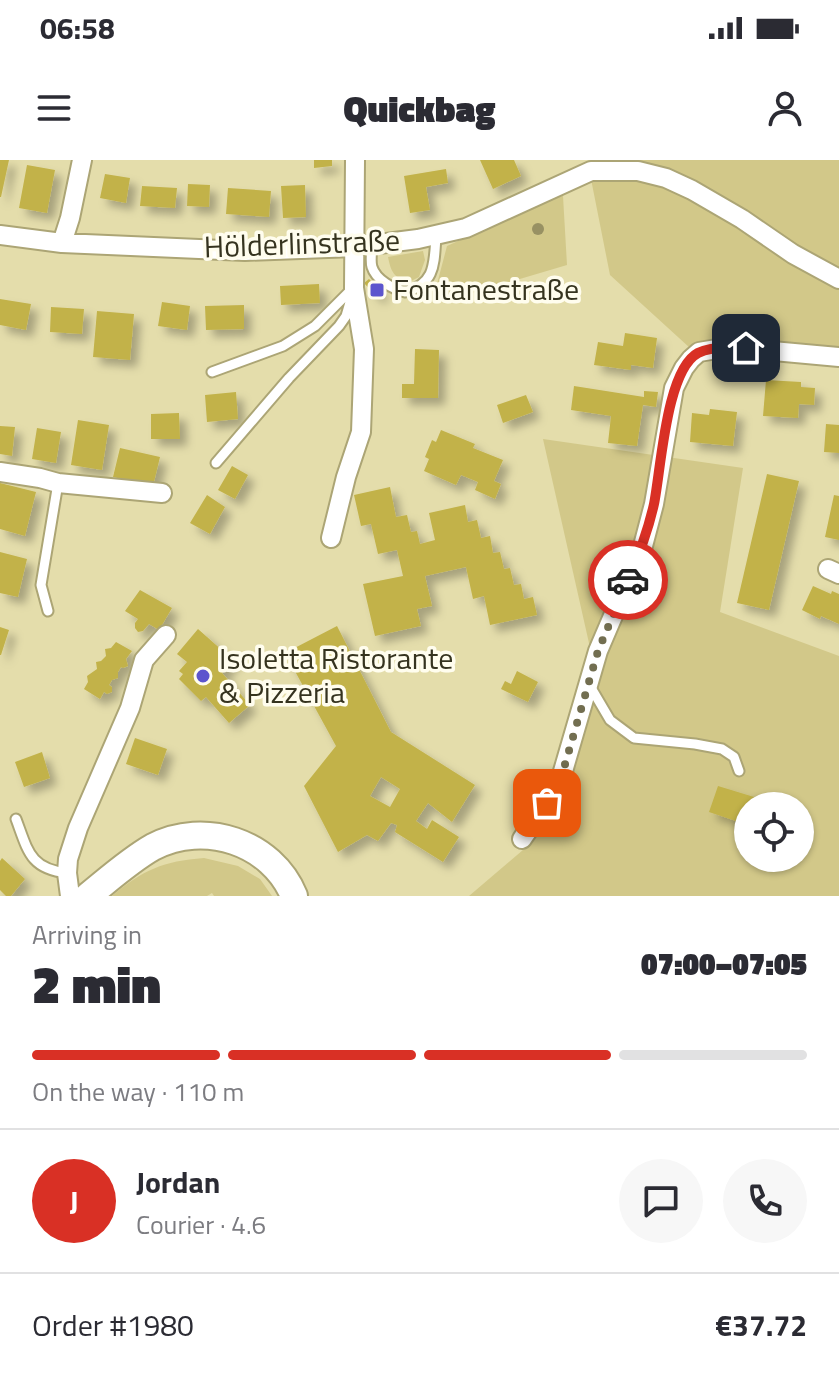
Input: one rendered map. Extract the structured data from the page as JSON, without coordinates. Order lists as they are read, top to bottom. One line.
{"streets":{"street":["Hölderlinstraße"]},"places":{"transit":["Fontanestraße"],"other":["Isoletta Ristorante & Pizzeria"]},"page":{"status":"06:58","header":"Quickbag","heading":["2 min","Arriving in","07:00–07:05"],"panel":["Jordan","Courier · 4.6","Order #1980","€37.72"],"bar":"On the way · 110 m","round":"J"}}
